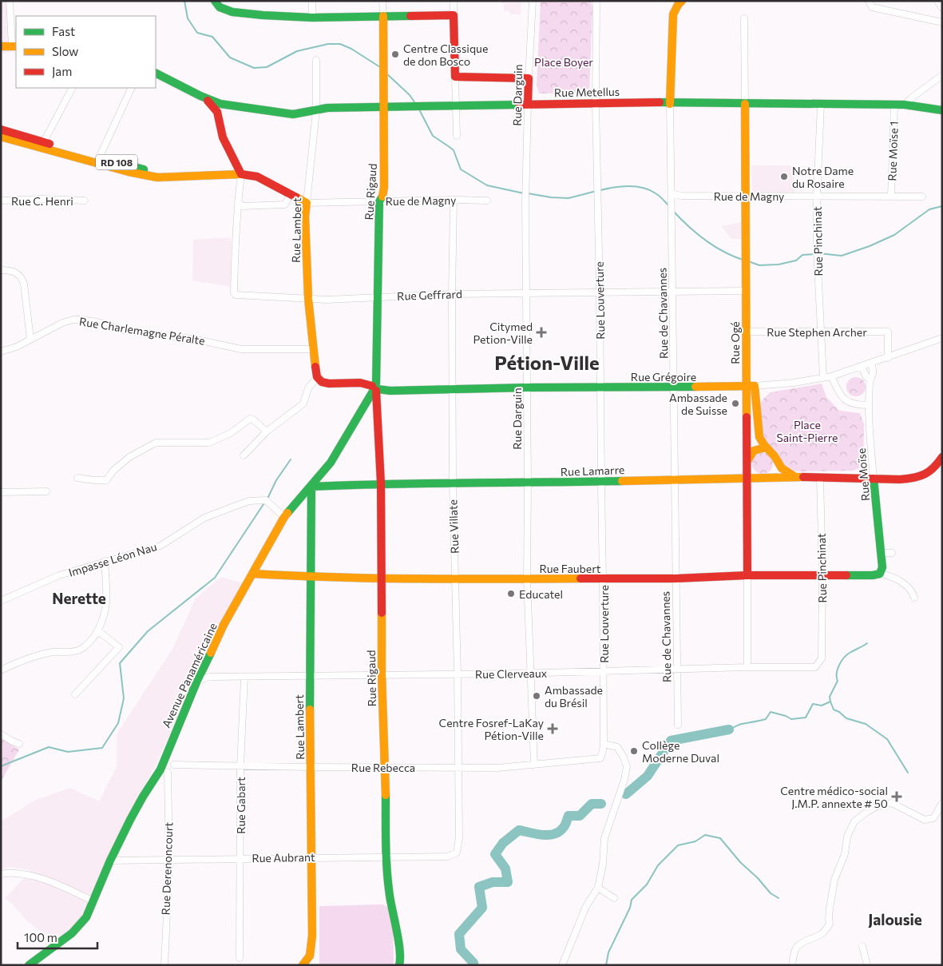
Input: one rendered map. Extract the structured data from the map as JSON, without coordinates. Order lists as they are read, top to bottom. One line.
{"streets":{"main road":["Rue Metellus","Rue Darguin","RD 108","Rue Rigaud","Rue Lambert","Rue de Chavannes","Rue Ogé","Rue Grégoire","Rue Lamarre","Rue Moïse","Rue Faubert","Avenue Panaméricaine"],"street":["Rue Moïse 1","Rue de Magny","Rue C. Henri","Rue Pinchinat","Rue Geffrard","Rue Louverture","Rue Charlemagne Péralte","Rue Stephen Archer","Rue Villate","Impasse Léon Nau","Rue Clerveaux","Rue Rebecca","Rue Gabart","Rue Aubrant","Rue Derenoncourt"]},"crossings":[["Rue Metellus","Rue Darguin"],["Rue Metellus","Rue Moïse 1"],["Rue Metellus","Rue Rigaud"],["Rue Metellus","Rue Lambert"],["Rue Metellus","Rue Pinchinat"],["Rue Metellus","Rue Louverture"],["Rue Metellus","Rue de Chavannes"],["Rue Metellus","Rue Ogé"],["Rue Darguin","Rue Geffrard"],["Rue Darguin","Rue Grégoire"],["Rue Darguin","Rue Lamarre"],["Rue Darguin","Rue Faubert"],["Rue Darguin","Rue Clerveaux"],["Rue Darguin","Rue Rebecca"],["Rue Moïse 1","Rue de Magny"],["RD 108","Rue de Magny"],["RD 108","Rue Lambert"],["RD 108","Rue Geffrard"],["Rue Rigaud","Rue de Magny"],["Rue Rigaud","Rue Geffrard"],["Rue Rigaud","Rue Grégoire"],["Rue Rigaud","Rue Lamarre"],["Rue Rigaud","Rue Faubert"],["Rue Rigaud","Rue Clerveaux"],["Rue Rigaud","Avenue Panaméricaine"],["Rue Rigaud","Rue Rebecca"],["Rue Rigaud","Rue Aubrant"],["Rue de Magny","Rue Lambert"],["Rue de Magny","Rue Pinchinat"],["Rue de Magny","Rue de Chavannes"],["Rue de Magny","Rue Ogé"],["Rue de Magny","Rue Villate"],["Rue Lambert","Rue Geffrard"],["Rue Lambert","Rue Charlemagne Péralte"],["Rue Lambert","Rue Grégoire"],["Rue Lambert","Rue Lamarre"],["Rue Lambert","Rue Faubert"],["Rue Lambert","Rue Clerveaux"],["Rue Lambert","Avenue Panaméricaine"],["Rue Lambert","Rue Rebecca"],["Rue Lambert","Rue Aubrant"],["Rue Pinchinat","Rue Stephen Archer"],["Rue Pinchinat","Rue Grégoire"],["Rue Pinchinat","Rue Lamarre"],["Rue Pinchinat","Rue Faubert"],["Rue Pinchinat","Rue Clerveaux"],["Rue Geffrard","Rue Louverture"],["Rue Geffrard","Rue de Chavannes"],["Rue Geffrard","Rue Ogé"],["Rue Geffrard","Rue Villate"],["Rue Louverture","Rue Grégoire"],["Rue Louverture","Rue Lamarre"],["Rue Louverture","Rue Faubert"],["Rue Louverture","Rue Clerveaux"],["Rue Louverture","Rue Rebecca"],["Rue de Chavannes","Rue Grégoire"],["Rue de Chavannes","Rue Lamarre"],["Rue de Chavannes","Rue Faubert"],["Rue de Chavannes","Rue Clerveaux"],["Rue Stephen Archer","Rue Ogé"],["Rue Stephen Archer","Rue Grégoire"],["Rue Ogé","Rue Grégoire"],["Rue Ogé","Rue Lamarre"],["Rue Ogé","Rue Faubert"],["Rue Ogé","Rue Clerveaux"],["Rue Grégoire","Rue Moïse"],["Rue Grégoire","Rue Villate"],["Rue Grégoire","Avenue Panaméricaine"],["Rue Lamarre","Rue Moïse"],["Rue Lamarre","Rue Villate"],["Rue Lamarre","Avenue Panaméricaine"],["Rue Moïse","Rue Faubert"],["Rue Villate","Rue Faubert"],["Rue Villate","Rue Clerveaux"],["Rue Villate","Rue Rebecca"],["Rue Villate","Rue Aubrant"],["Impasse Léon Nau","Avenue Panaméricaine"],["Rue Faubert","Avenue Panaméricaine"],["Rue Clerveaux","Avenue Panaméricaine"],["Rue Clerveaux","Rue Gabart"],["Avenue Panaméricaine","Rue Aubrant"],["Avenue Panaméricaine","Rue Derenoncourt"],["Rue Rebecca","Rue Gabart"],["Rue Gabart","Rue Aubrant"],["Rue Aubrant","Rue Derenoncourt"]],"districts":["Pétion-Ville","Nerette","Jalousie"],"parks":["Place Boyer","Place Saint-Pierre"],"places":{"other":["Centre Classique de don Bosco","Notre Dame du Rosaire","Ambassade de Suisse","Educatel","Ambassade du Brésil","Collège Moderne Duval"],"health":["Citymed Petion-Ville","Centre Fosref-LaKay Pétion-Ville","Centre médico-social J.M.P. annexte # 50"]},"legend":["Fast","Slow","Jam"],"scale_bar":"100 m"}
